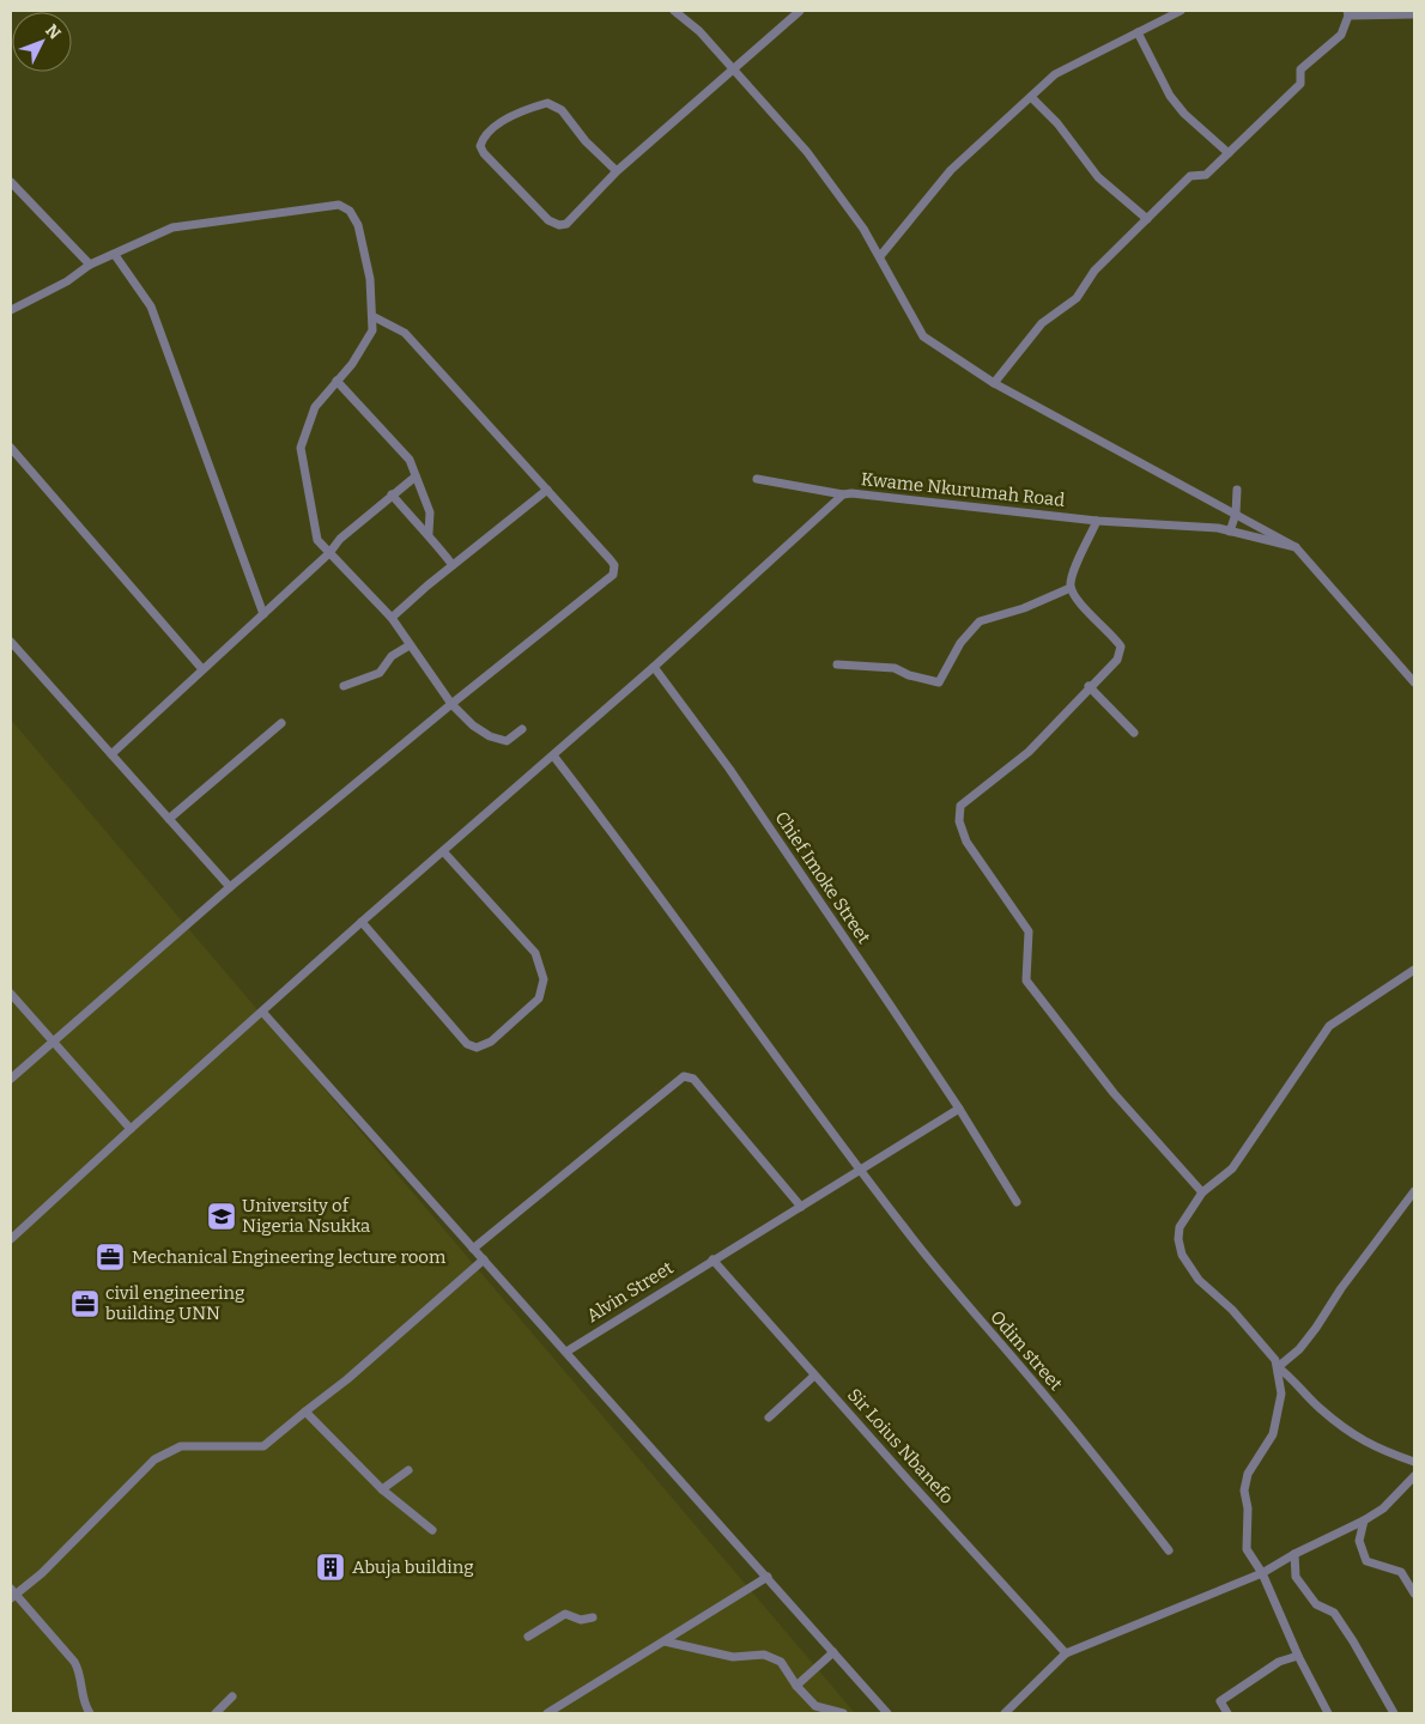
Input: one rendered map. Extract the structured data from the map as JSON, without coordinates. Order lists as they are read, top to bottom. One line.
{"streets":{"street":["Kwame Nkurumah Road","Chief Imoke Street","Alvin Street","Odim street","Sir Loius Nbanefo"]},"crossings":[["Kwame Nkurumah Road","Chief Imoke Street"],["Kwame Nkurumah Road","Odim street"],["Chief Imoke Street","Alvin Street"],["Alvin Street","Odim street"],["Alvin Street","Sir Loius Nbanefo"]],"places":{"school or university":["University of Nigeria Nsukka"],"office":["Mechanical Engineering lecture room","civil engineering building UNN"],"building":["Abuja building"]},"north":"top right"}
